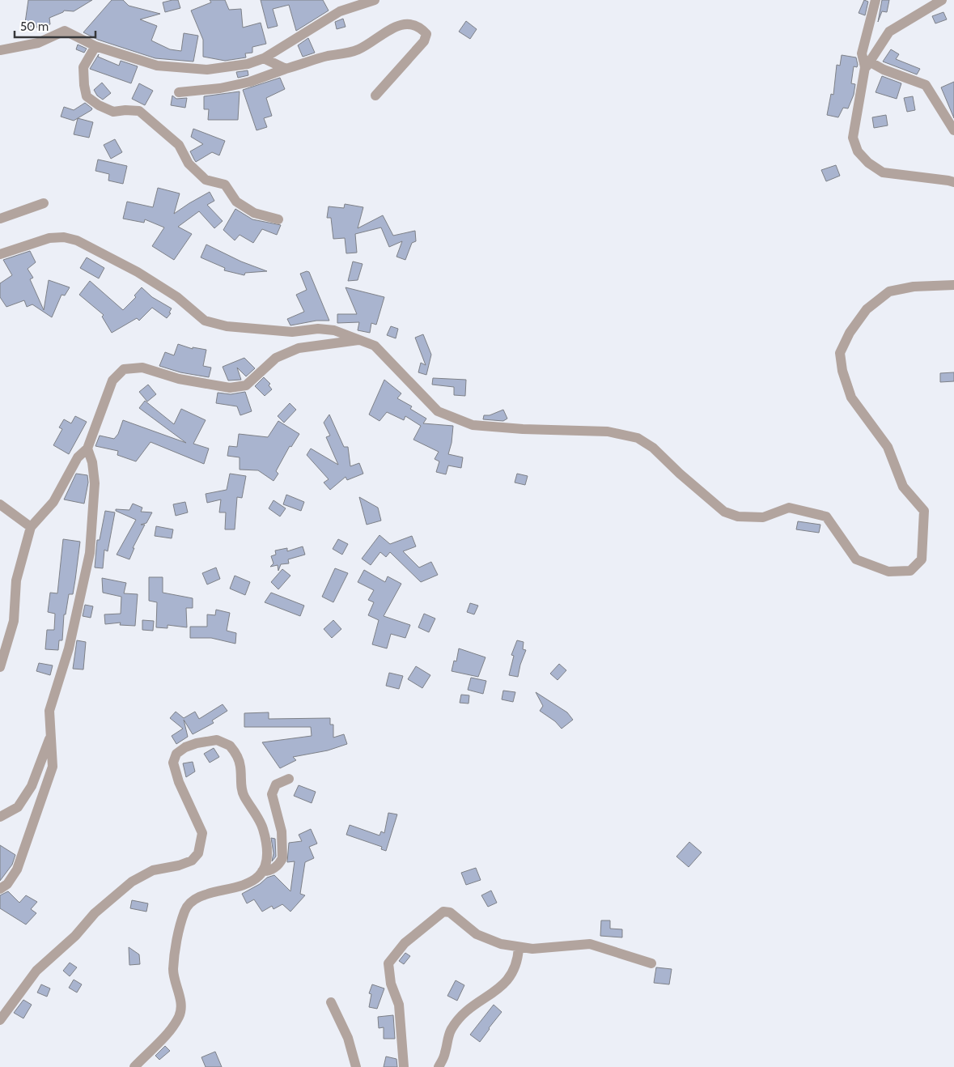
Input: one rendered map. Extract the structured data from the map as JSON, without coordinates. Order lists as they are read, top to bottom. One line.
{"scale_bar":"50 m"}
